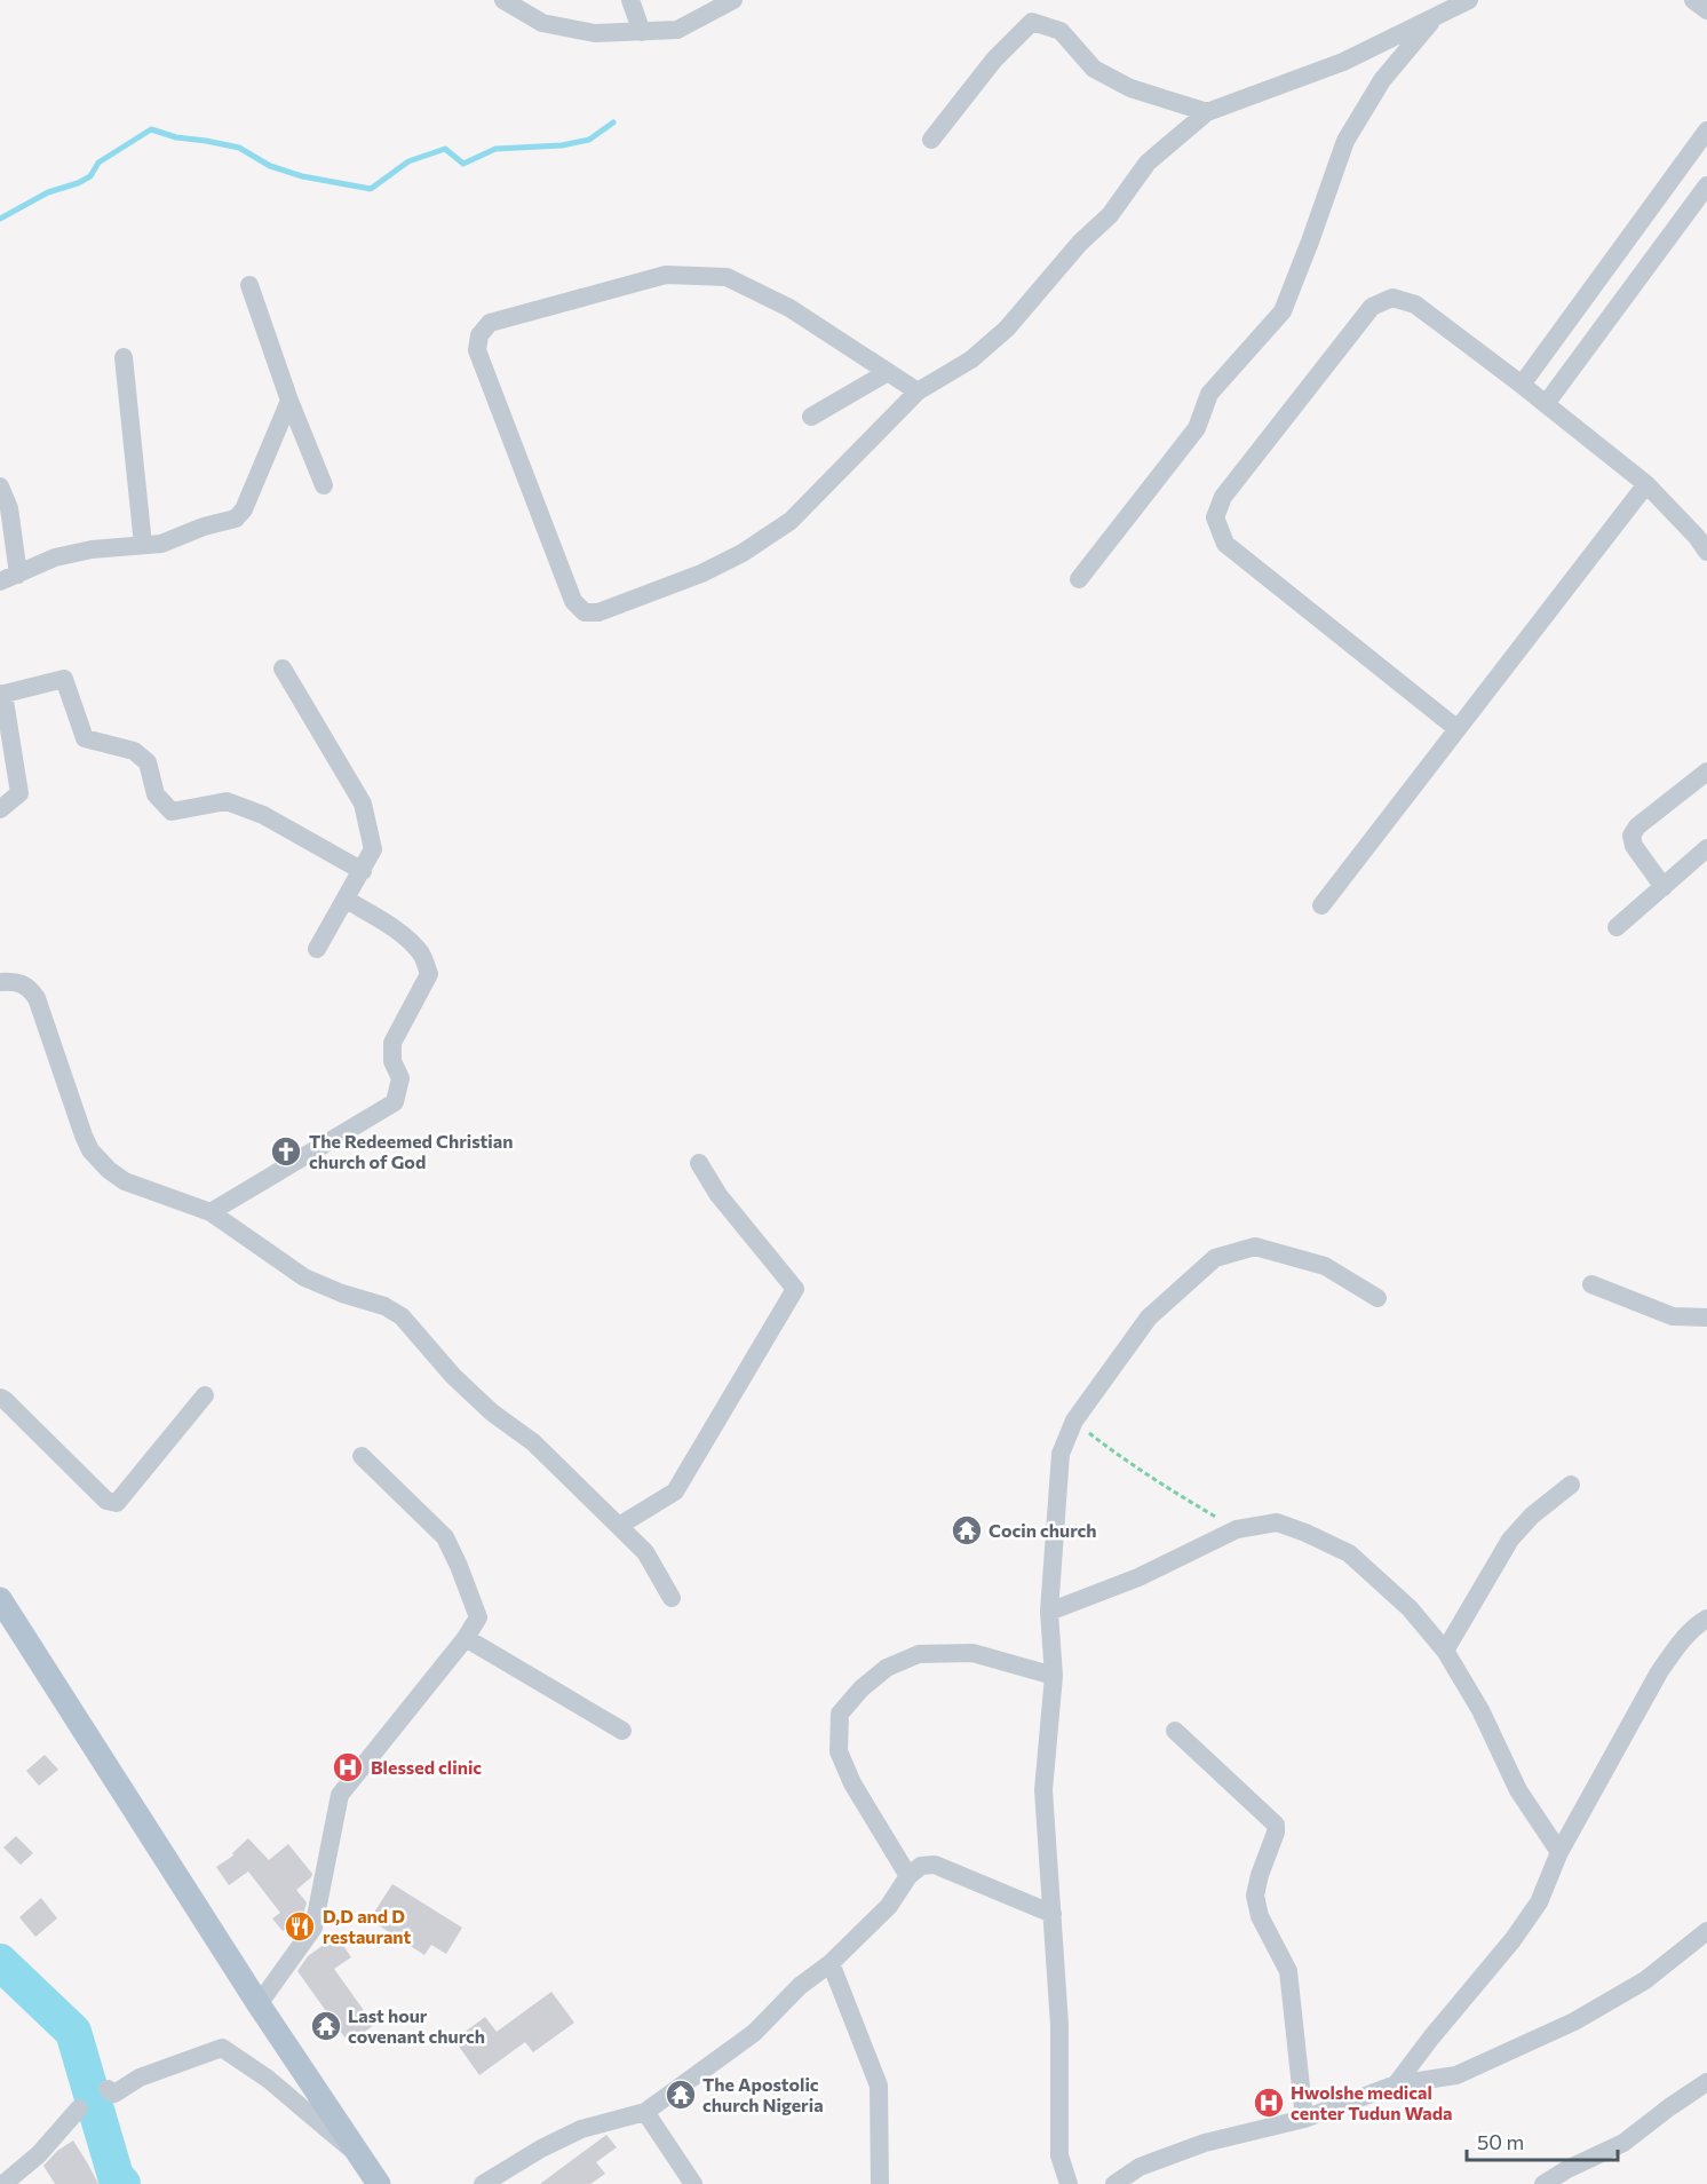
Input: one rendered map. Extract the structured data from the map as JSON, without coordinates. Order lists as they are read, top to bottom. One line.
{"places":{"church":["The Redeemed Christian church of God"],"temple":["Cocin church","Last hour covenant church","The Apostolic church Nigeria"],"hospital":["Blessed clinic","Hwolshe medical center Tudun Wada"],"restaurant":["D,D and D restaurant"]},"scale_bar":"50 m"}
